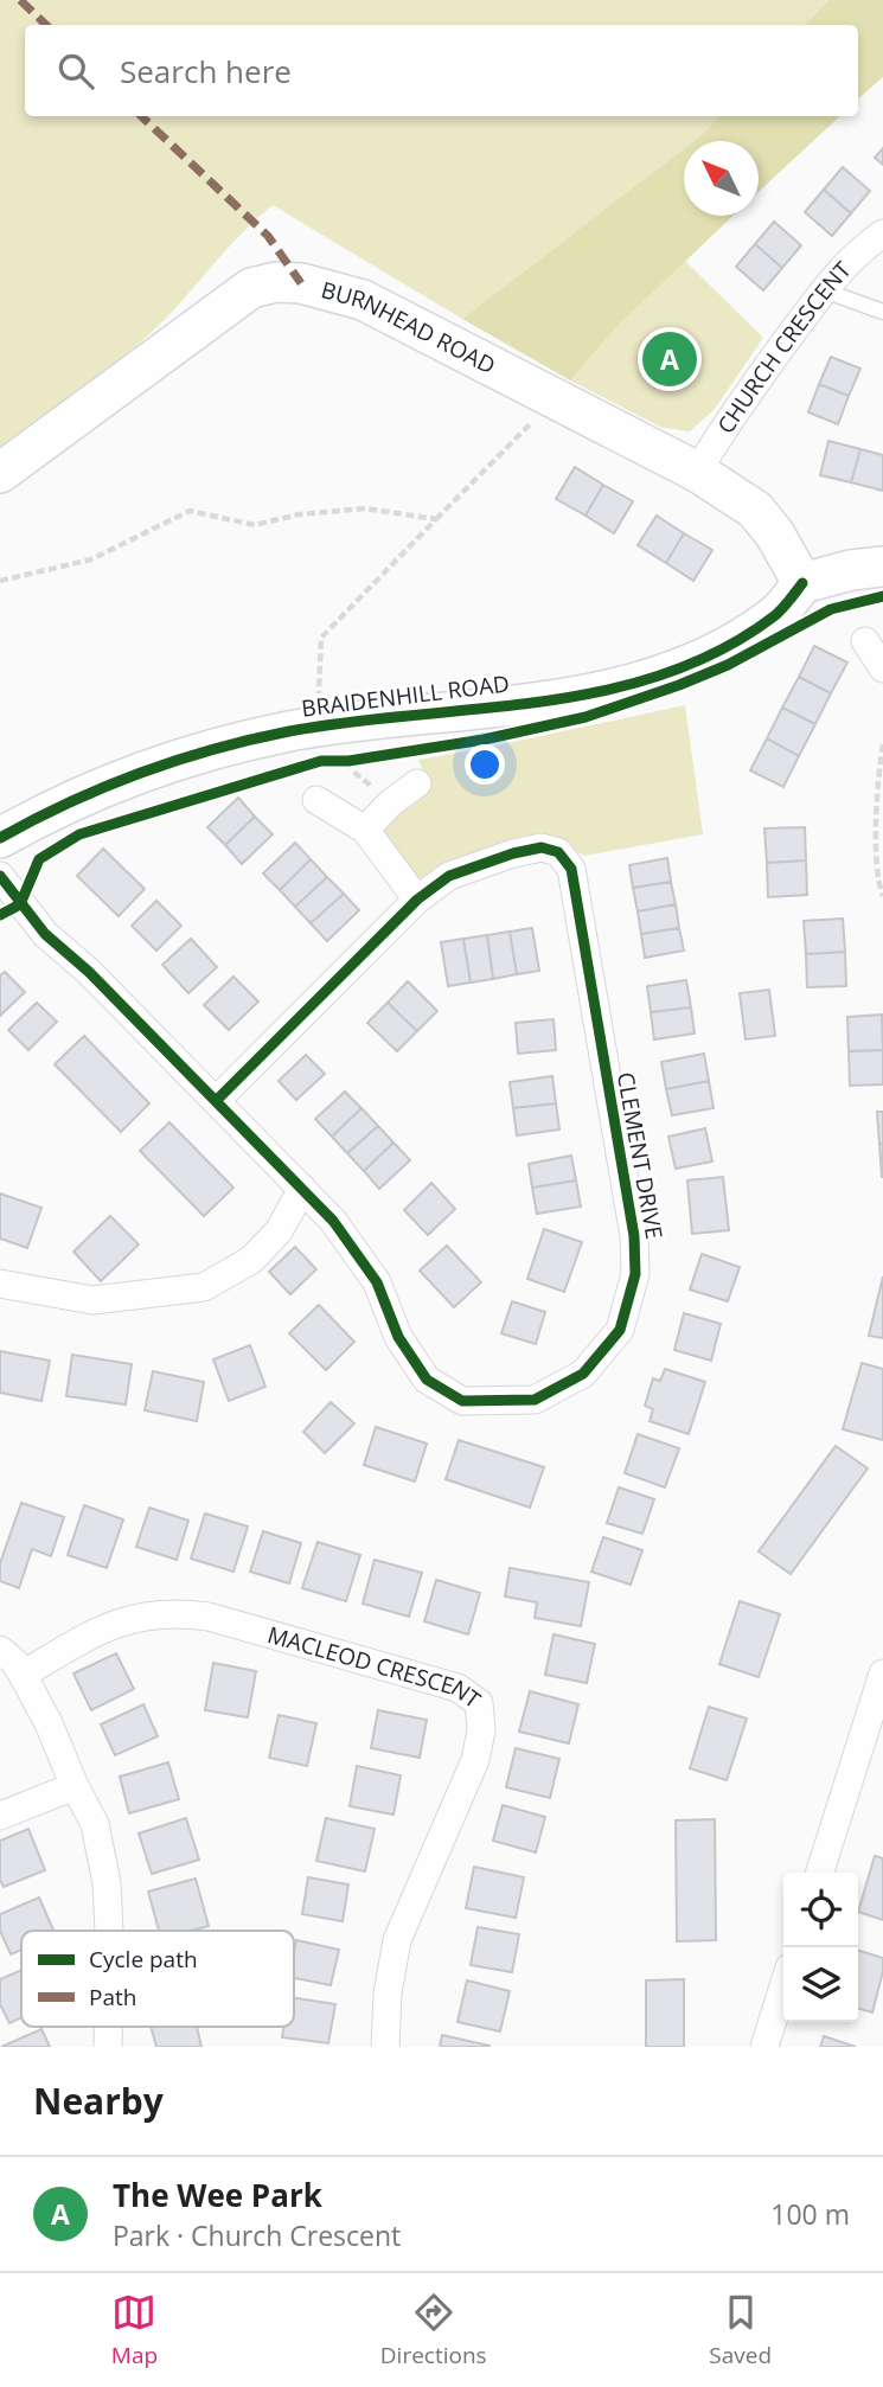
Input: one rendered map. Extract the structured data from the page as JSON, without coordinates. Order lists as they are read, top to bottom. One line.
{"streets":{"main road":["BURNHEAD ROAD","BRAIDENHILL ROAD"],"street":["CHURCH CRESCENT","CLEMENT DRIVE","MACLEOD CRESCENT"]},"crossings":[["BURNHEAD ROAD","CHURCH CRESCENT"],["BURNHEAD ROAD","BRAIDENHILL ROAD"]],"legend":["Cycle path","Path"],"north":"top left","page":{"search":"Search here","pins":"A","heading":"Nearby","list":[{"mark":"A","name":"The Wee Park","note":"Park · Church Crescent","value":"100 m"}],"nav":["Map","Directions","Saved"]}}
